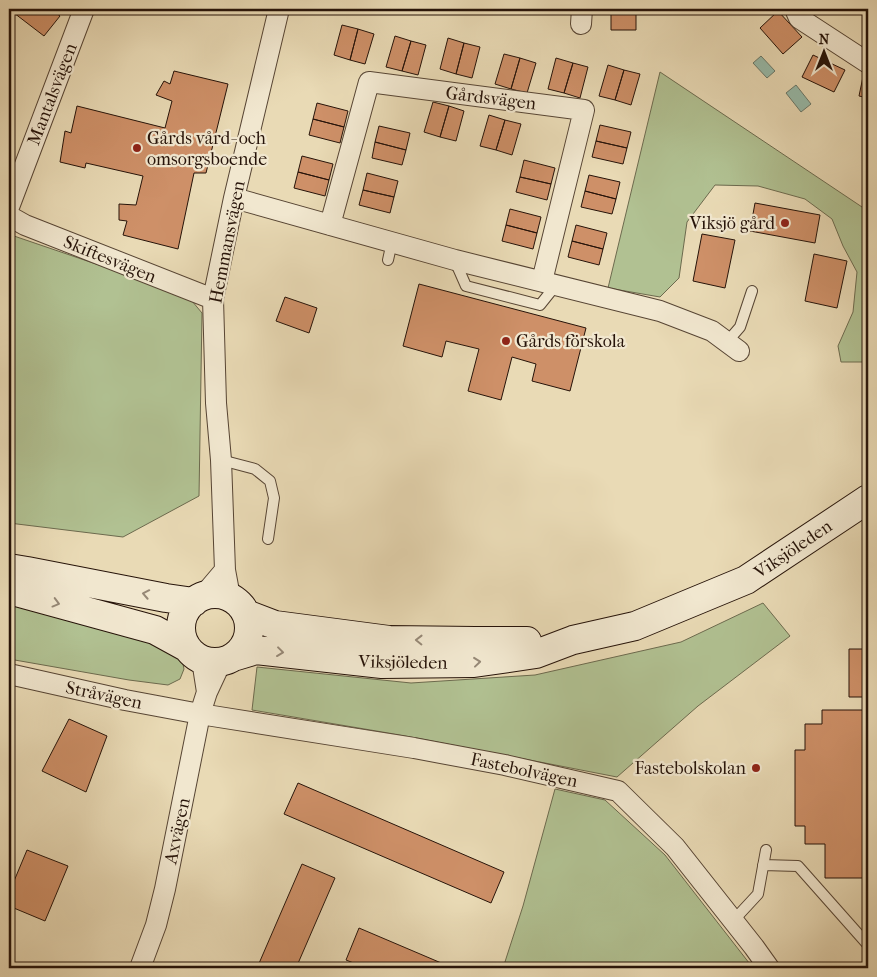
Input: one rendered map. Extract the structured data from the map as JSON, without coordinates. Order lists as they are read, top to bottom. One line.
{"streets":{"main road":["Viksjöleden"],"street":["Mantalsvägen","Gårdsvägen","Hemmansvägen","Skiftesvägen","Stråvägen","Fastebolvägen","Axvägen"]},"crossings":[["Hemmansvägen","Skiftesvägen"],["Hemmansvägen","Viksjöleden"],["Hemmansvägen","Axvägen"],["Viksjöleden","Axvägen"],["Stråvägen","Fastebolvägen"],["Stråvägen","Axvägen"],["Fastebolvägen","Axvägen"]],"places":["Gårds vård- och omsorgsboende","Viksjö gård","Gårds förskola","Fastebolskolan"],"north":"top"}
